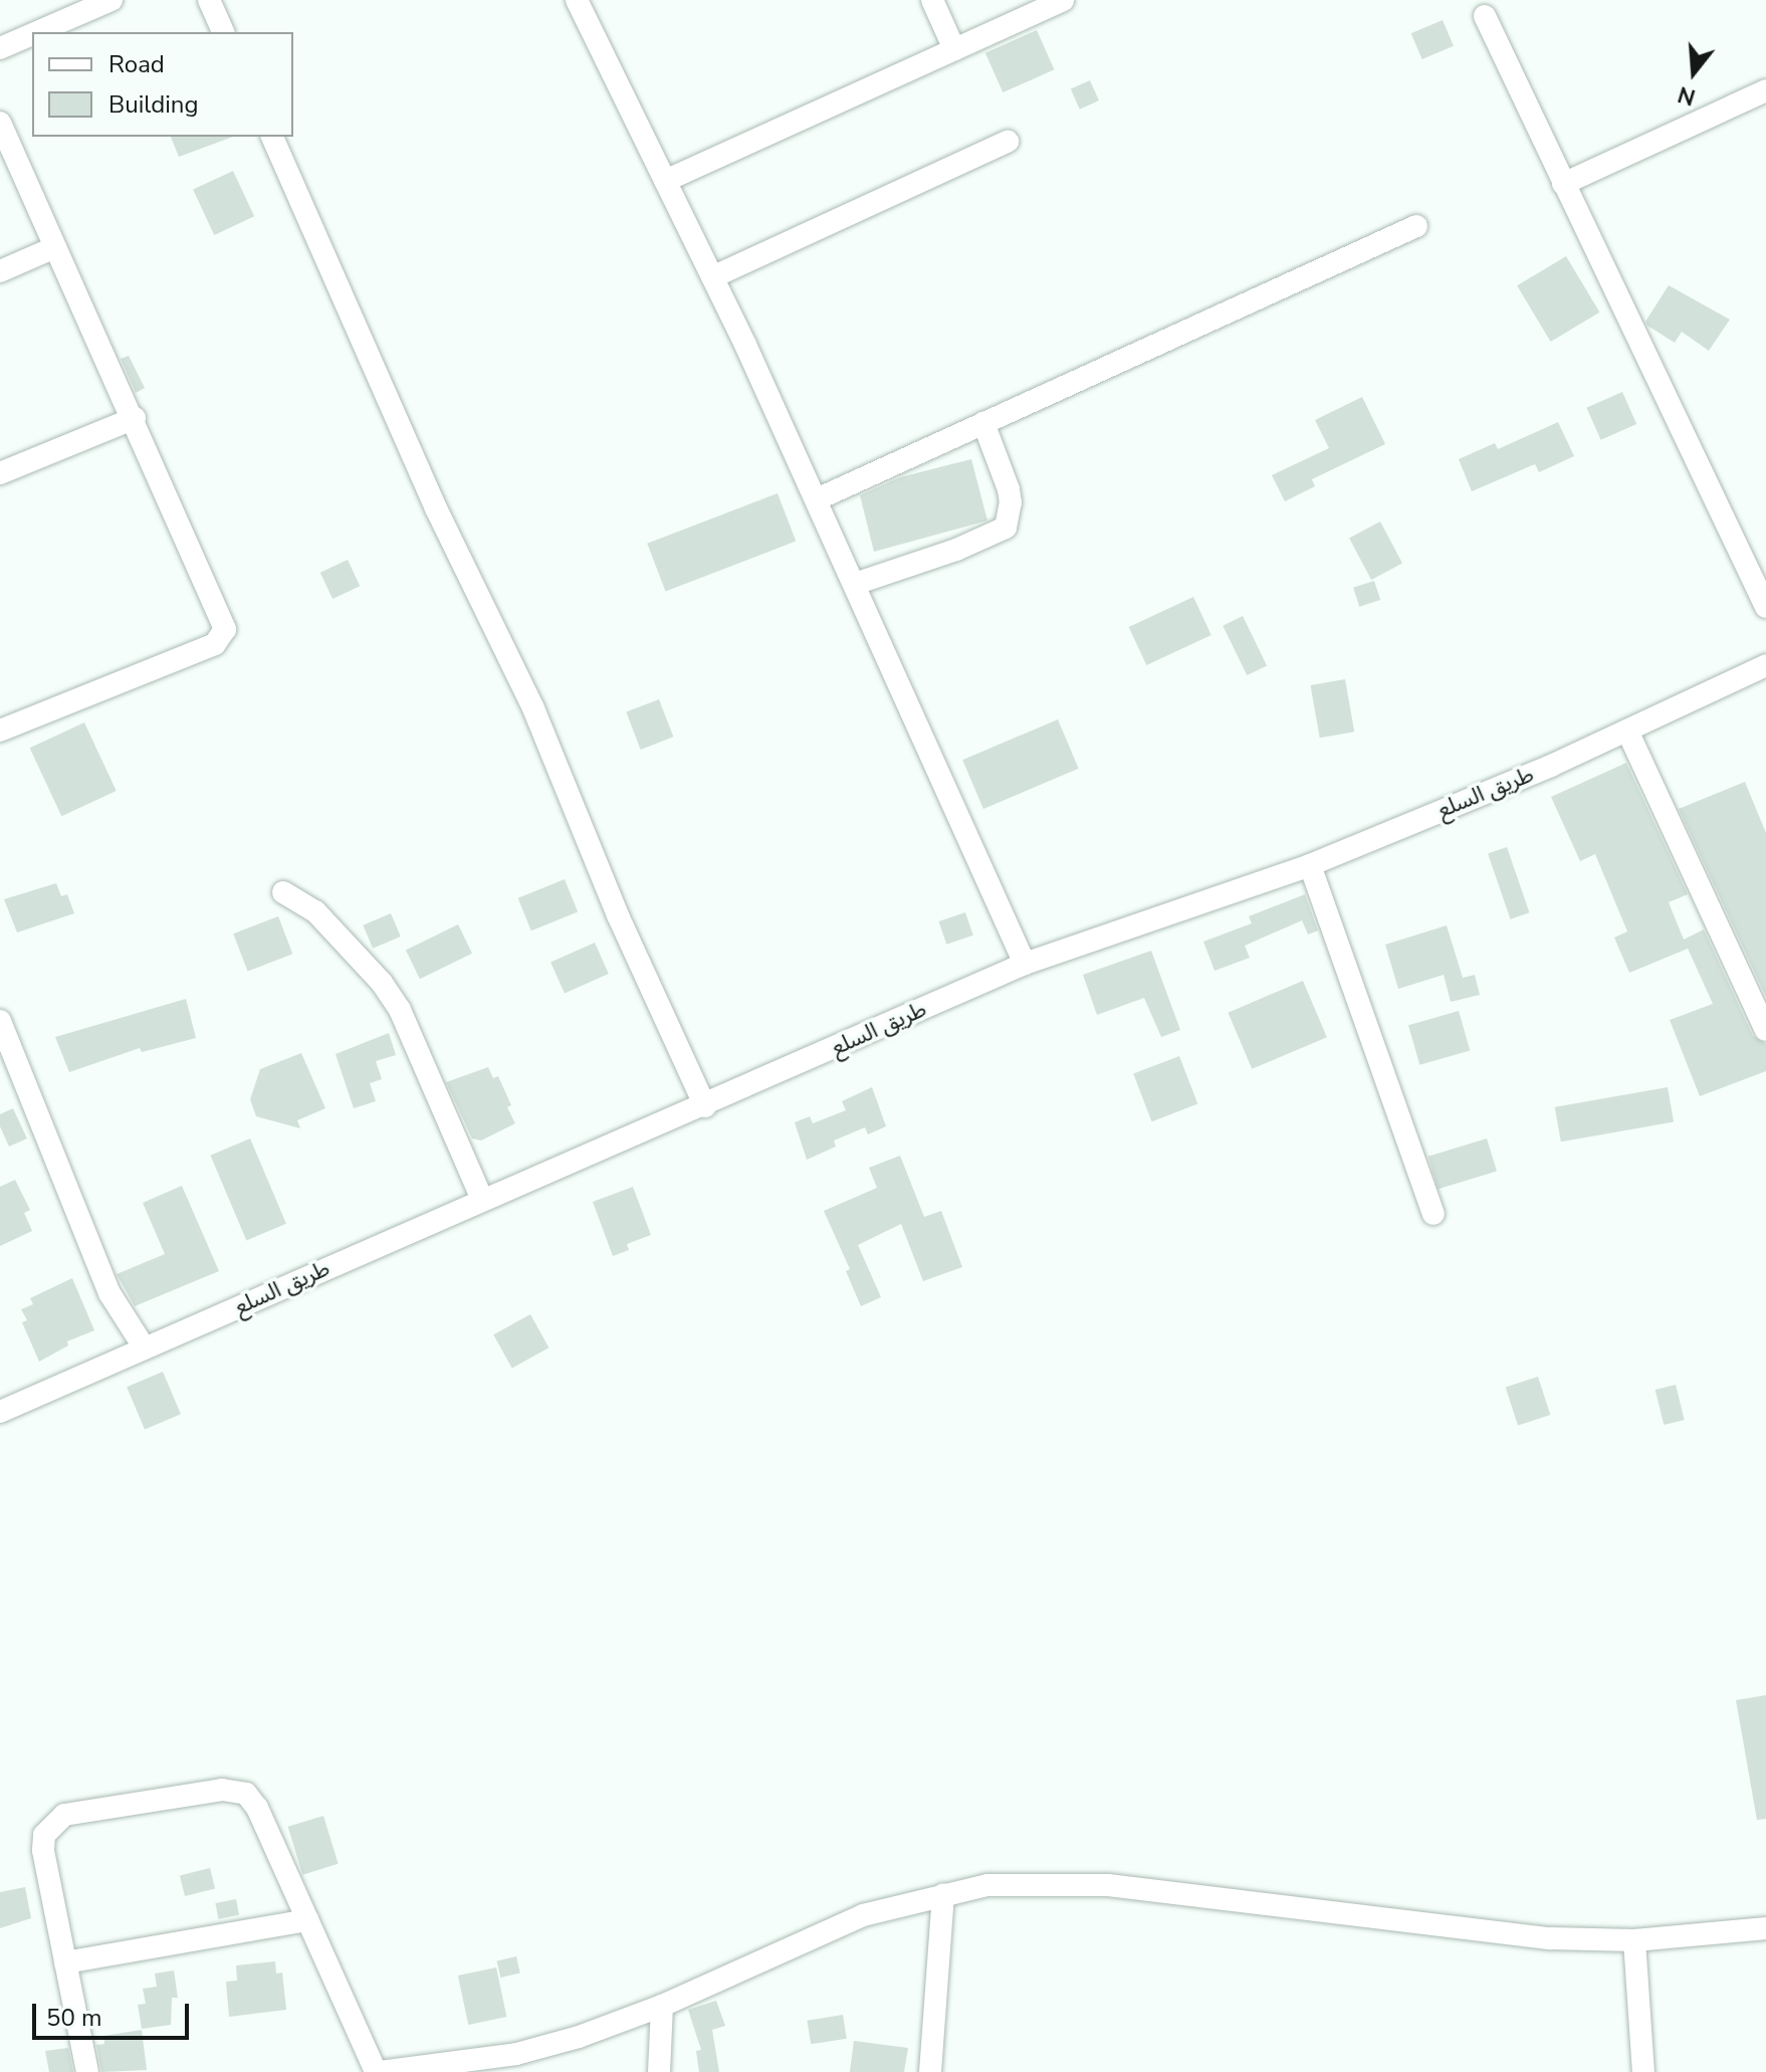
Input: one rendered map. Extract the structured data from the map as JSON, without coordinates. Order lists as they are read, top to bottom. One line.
{"streets":{"street":["طريق السلع"]},"legend":["Road","Building"],"scale_bar":"50 m","north":"bottom"}
